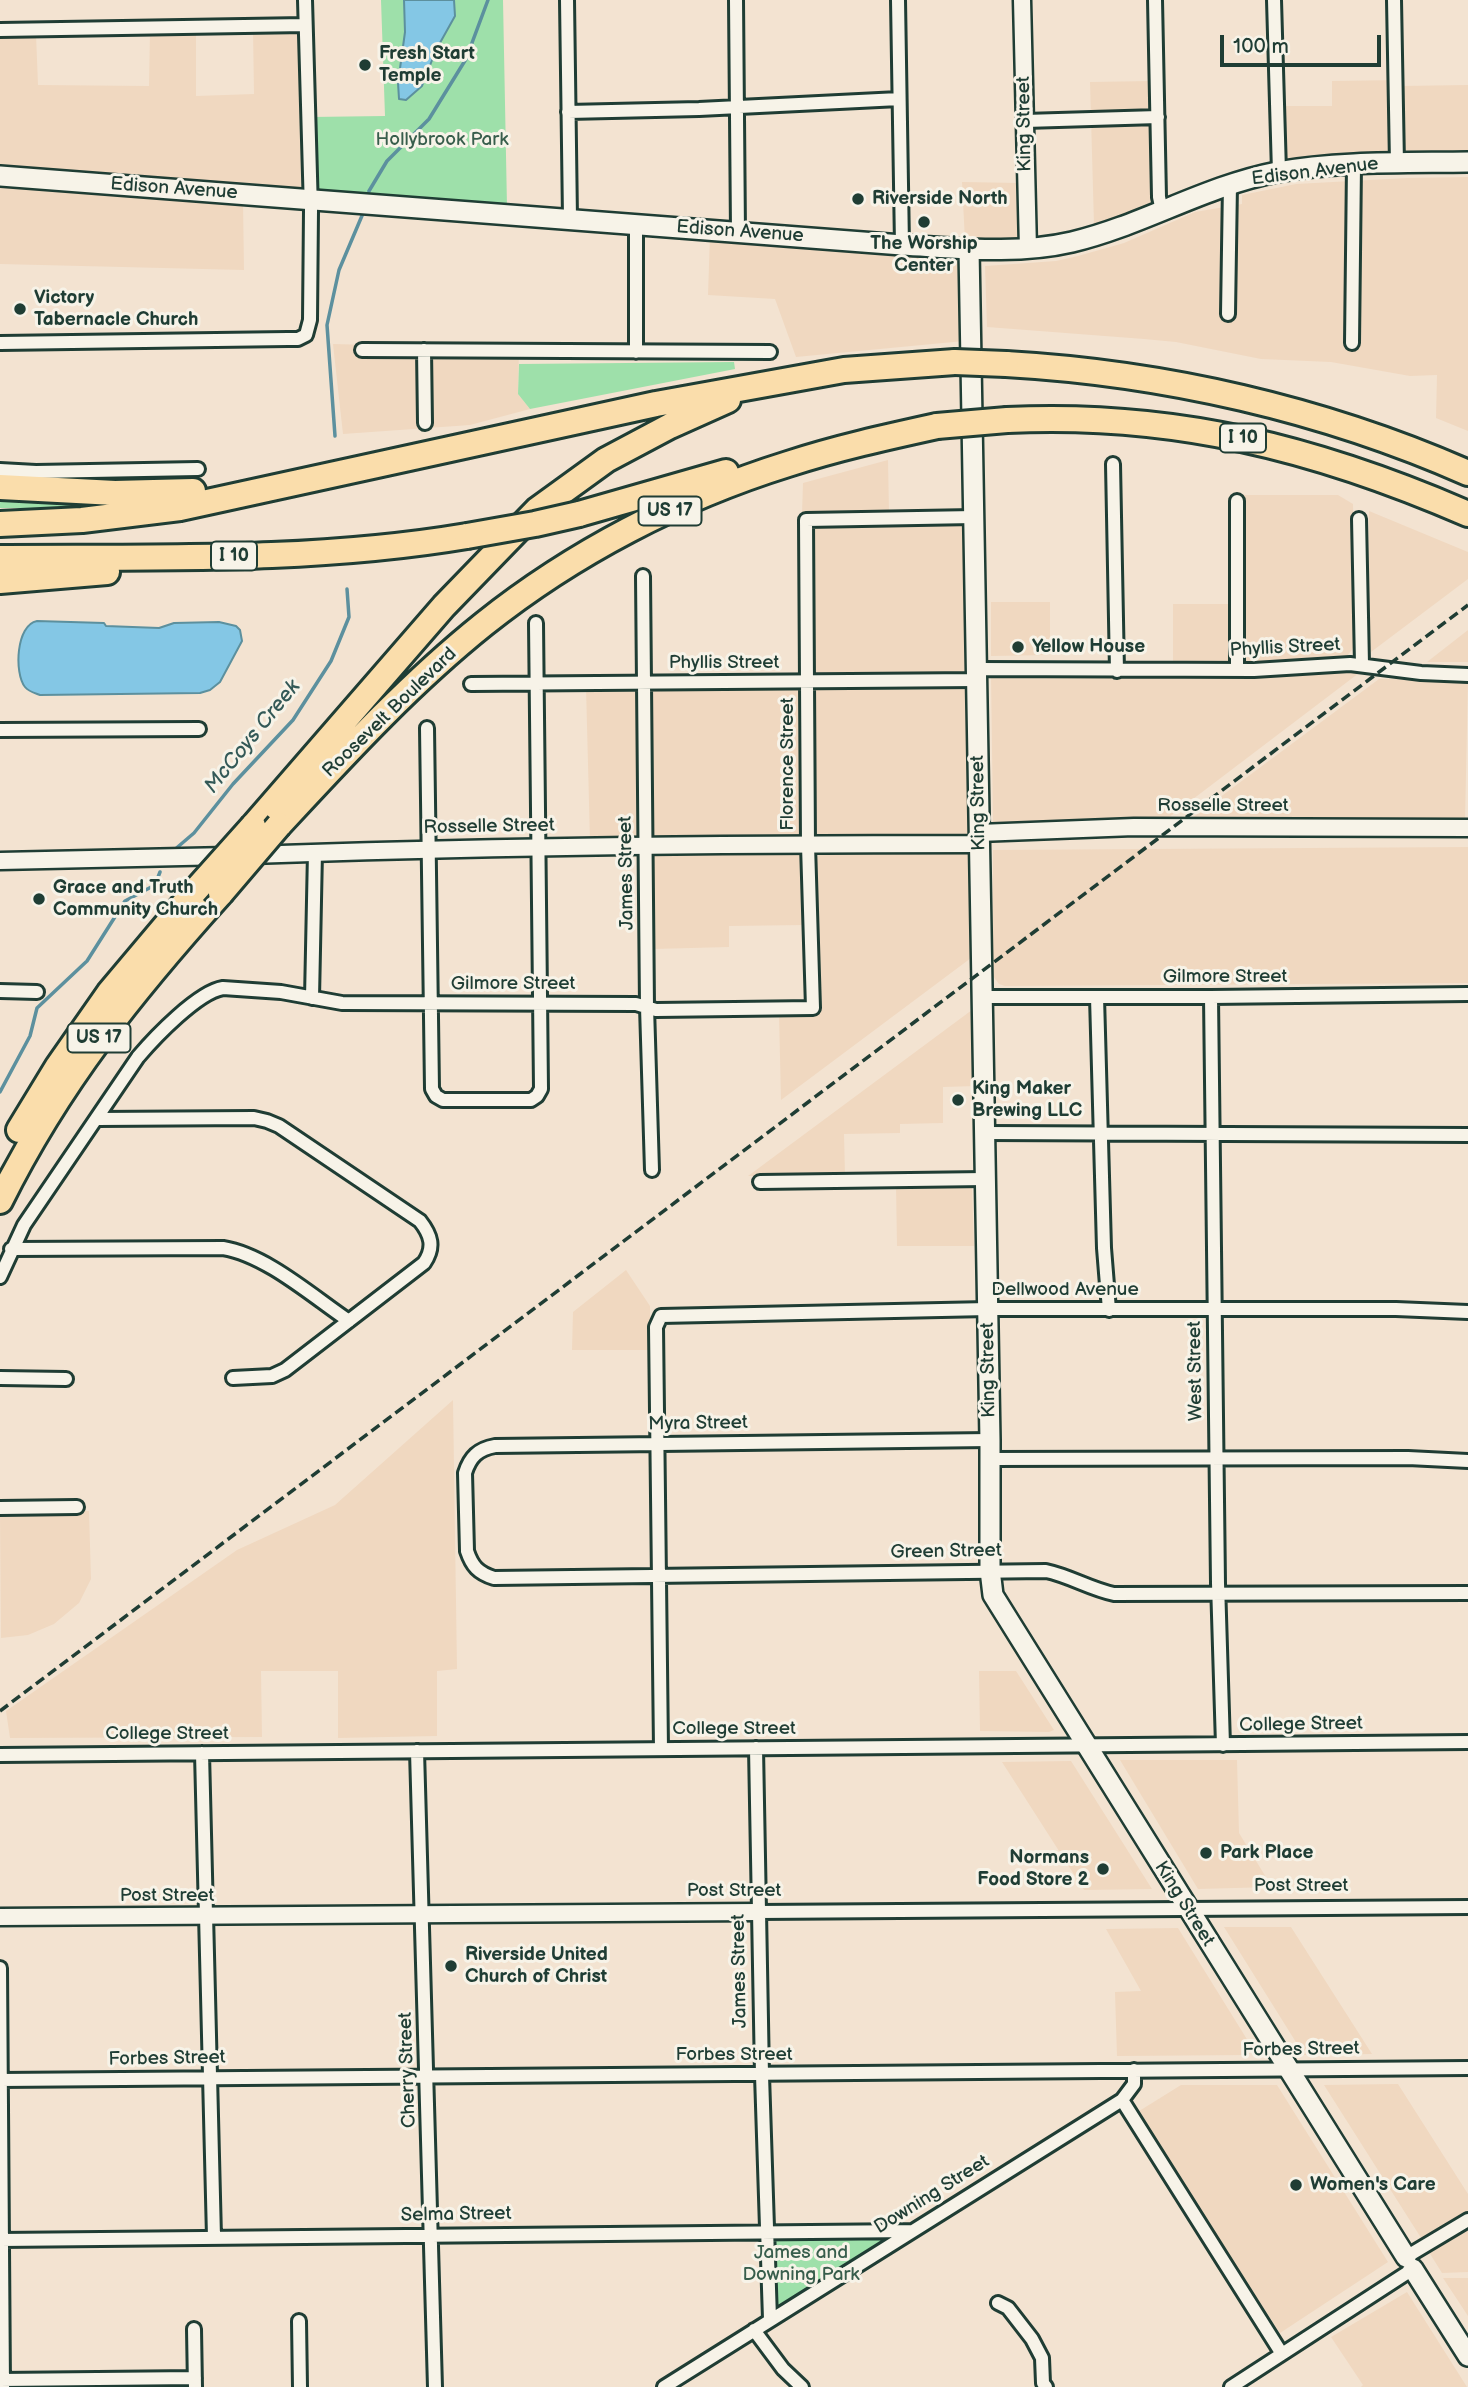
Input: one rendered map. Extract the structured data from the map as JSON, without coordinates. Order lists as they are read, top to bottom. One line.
{"streets":{"highway":["I 10","US 17","Roosevelt Boulevard"],"main road":["King Street","Edison Avenue"],"street":["Phyllis Street","Florence Street","Rosselle Street","James Street","Gilmore Street","Dellwood Avenue","West Street","Myra Street","Green Street","College Street","Post Street","Forbes Street","Cherry Street","Downing Street","Selma Street"]},"crossings":[["King Street","Edison Avenue"],["King Street","Phyllis Street"],["King Street","Florence Street"],["King Street","Rosselle Street"],["King Street","Gilmore Street"],["King Street","Dellwood Avenue"],["King Street","Myra Street"],["King Street","Green Street"],["King Street","College Street"],["King Street","Post Street"],["King Street","Forbes Street"],["I 10","Roosevelt Boulevard"],["Phyllis Street","Florence Street"],["Phyllis Street","James Street"],["Florence Street","Rosselle Street"],["Florence Street","Gilmore Street"],["Rosselle Street","James Street"],["James Street","Gilmore Street"],["James Street","College Street"],["James Street","Post Street"],["James Street","Forbes Street"],["James Street","Downing Street"],["James Street","Selma Street"],["Gilmore Street","West Street"],["Dellwood Avenue","West Street"],["Dellwood Avenue","Myra Street"],["West Street","Myra Street"],["West Street","Green Street"],["West Street","College Street"],["Myra Street","Green Street"],["College Street","Cherry Street"],["Post Street","Cherry Street"],["Forbes Street","Cherry Street"],["Cherry Street","Selma Street"],["Downing Street","Selma Street"]],"water":["McCoys Creek"],"parks":["Hollybrook Park","James and Downing Park"],"places":["Fresh Start Temple","Riverside North","The Worship Center","Victory Tabernacle Church","Yellow House","Grace and Truth Community Church","King Maker Brewing LLC","Park Place","Normans Food Store 2","Riverside United Church of Christ","Women's Care"],"scale_bar":"100 m"}
